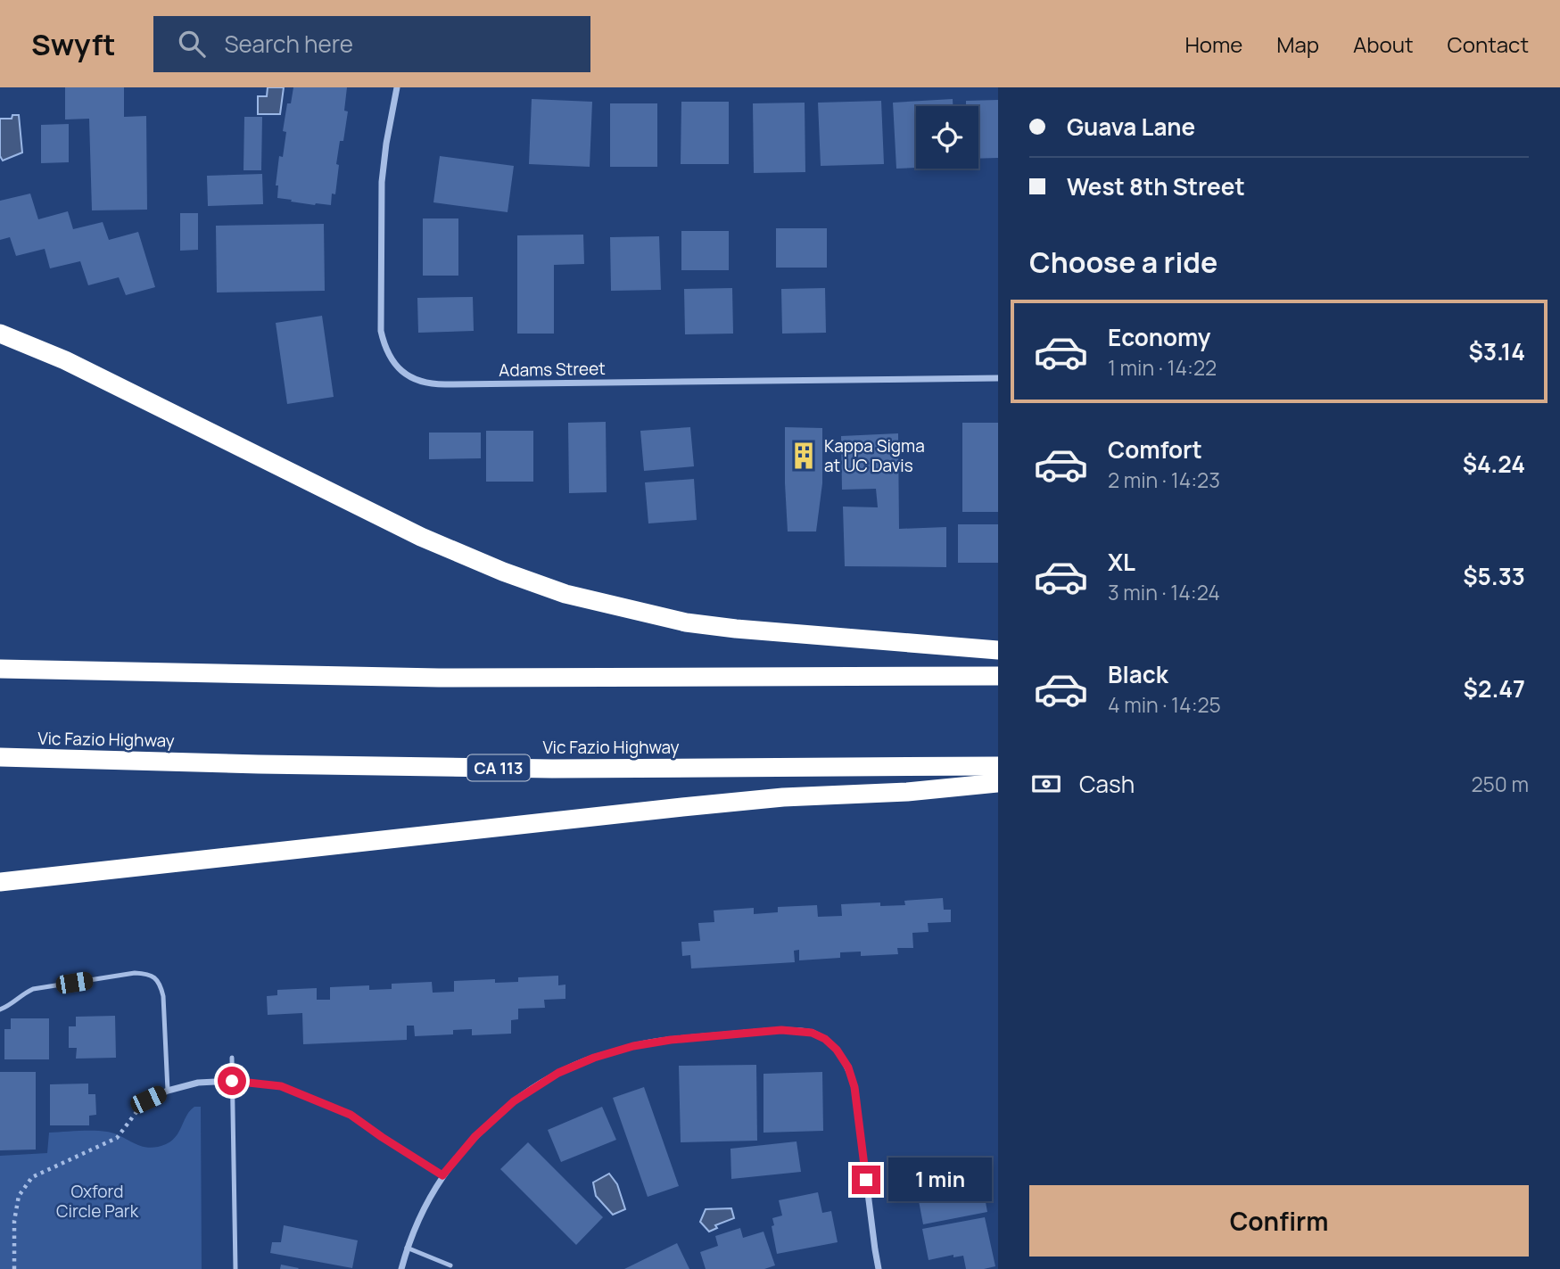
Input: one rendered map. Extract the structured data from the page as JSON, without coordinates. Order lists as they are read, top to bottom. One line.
{"streets":{"highway":["Vic Fazio Highway","CA 113"],"street":["Adams Street"]},"parks":["Oxford Circle Park"],"places":{"building":["Kappa Sigma at UC Davis"]},"page":{"header":"Swyft","search":"Search here","nav":["Home","Map","About","Contact"],"banner":["Guava Lane","West 8th Street"],"heading":"Choose a ride","list":[{"name":"Economy","note":"1 min · 14:22","value":"$3.14"},{"name":"Comfort","note":"2 min · 14:23","value":"$4.24"},{"name":"XL","note":"3 min · 14:24","value":"$5.33"},{"name":"Black","note":"4 min · 14:25","value":"$2.47"}],"pay":["Cash","250 m"],"bubble":"1 min","buttons":"Confirm"}}
